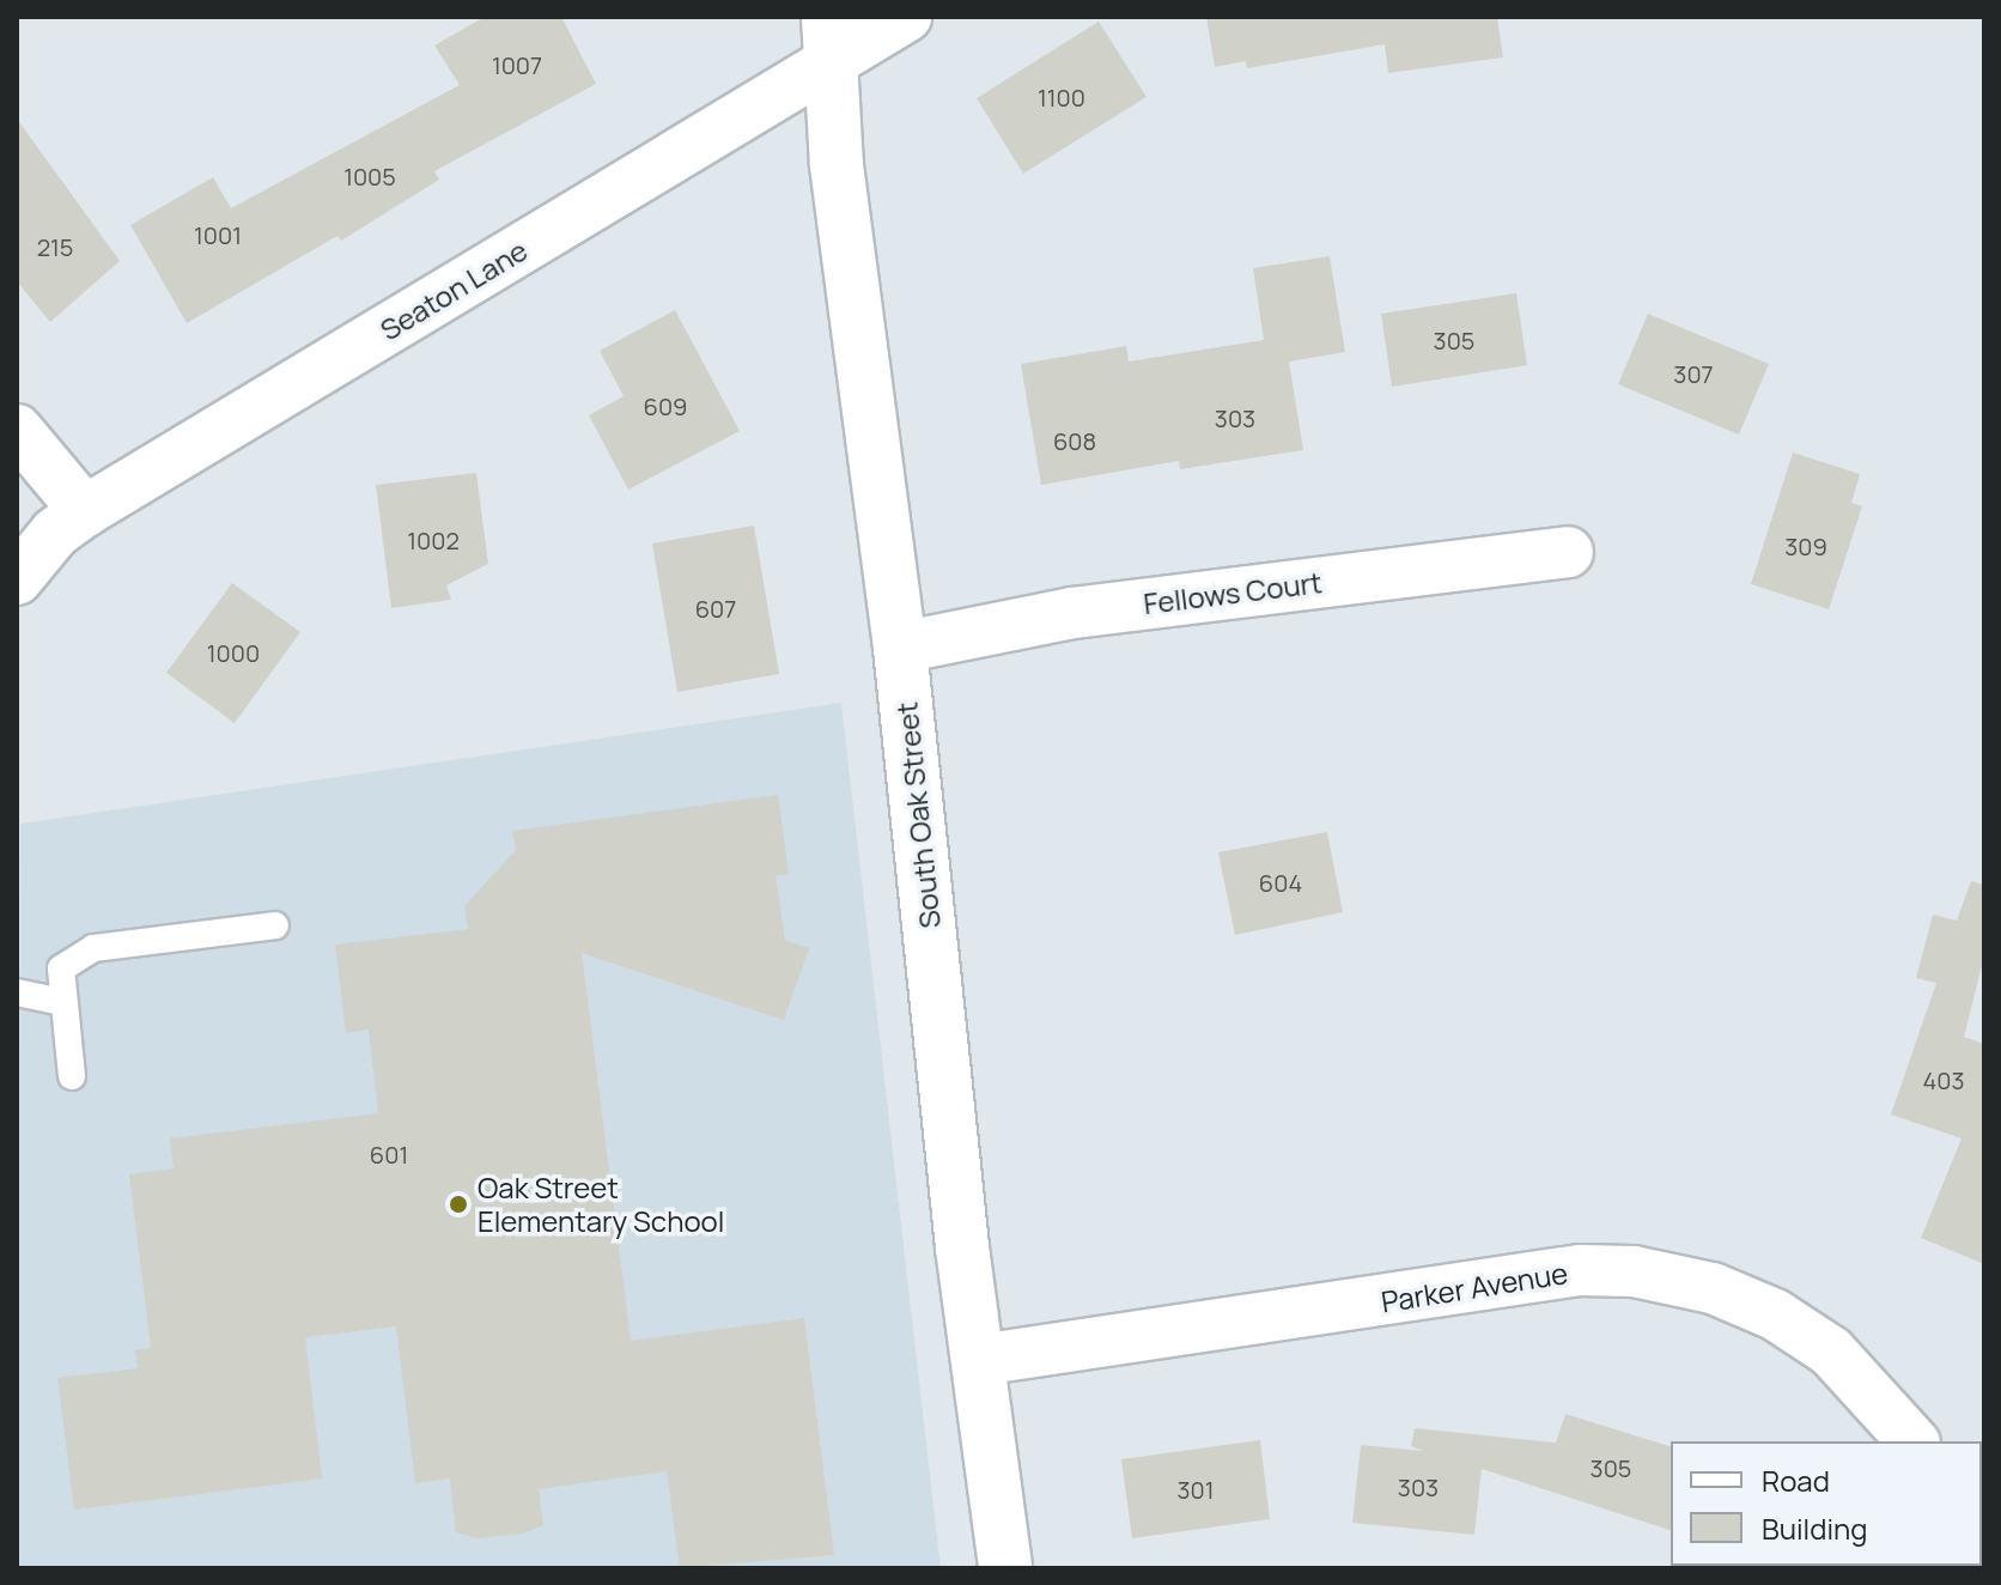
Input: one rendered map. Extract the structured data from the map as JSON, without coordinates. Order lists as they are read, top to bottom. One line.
{"streets":{"street":["Seaton Lane","Fellows Court","South Oak Street","Parker Avenue"]},"crossings":[["Seaton Lane","South Oak Street"],["Fellows Court","South Oak Street"],["South Oak Street","Parker Avenue"]],"places":["Oak Street Elementary School"],"house_numbers":["1007","1100","1005","1001","215","305","307","609","303","608","1002","309","607","1000","604","403","601","305","303","301"],"legend":["Road","Building"]}
